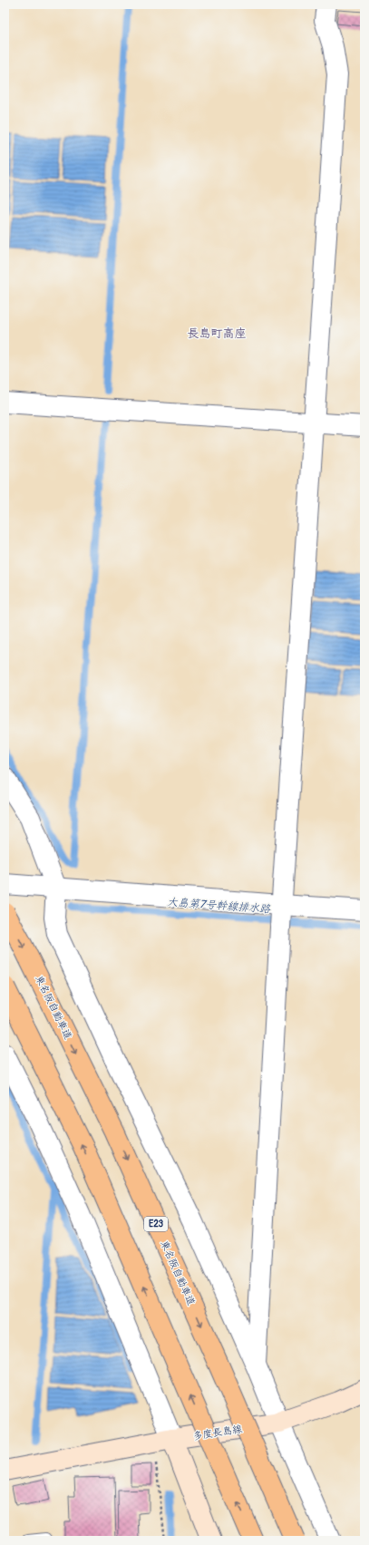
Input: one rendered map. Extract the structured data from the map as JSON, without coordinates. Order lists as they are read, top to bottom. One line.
{"streets":{"highway":["東名阪自動車道","E23"],"main road":["多度長島線"]},"districts":["長島町高座"],"water":["大島第7号幹線排水路"]}
